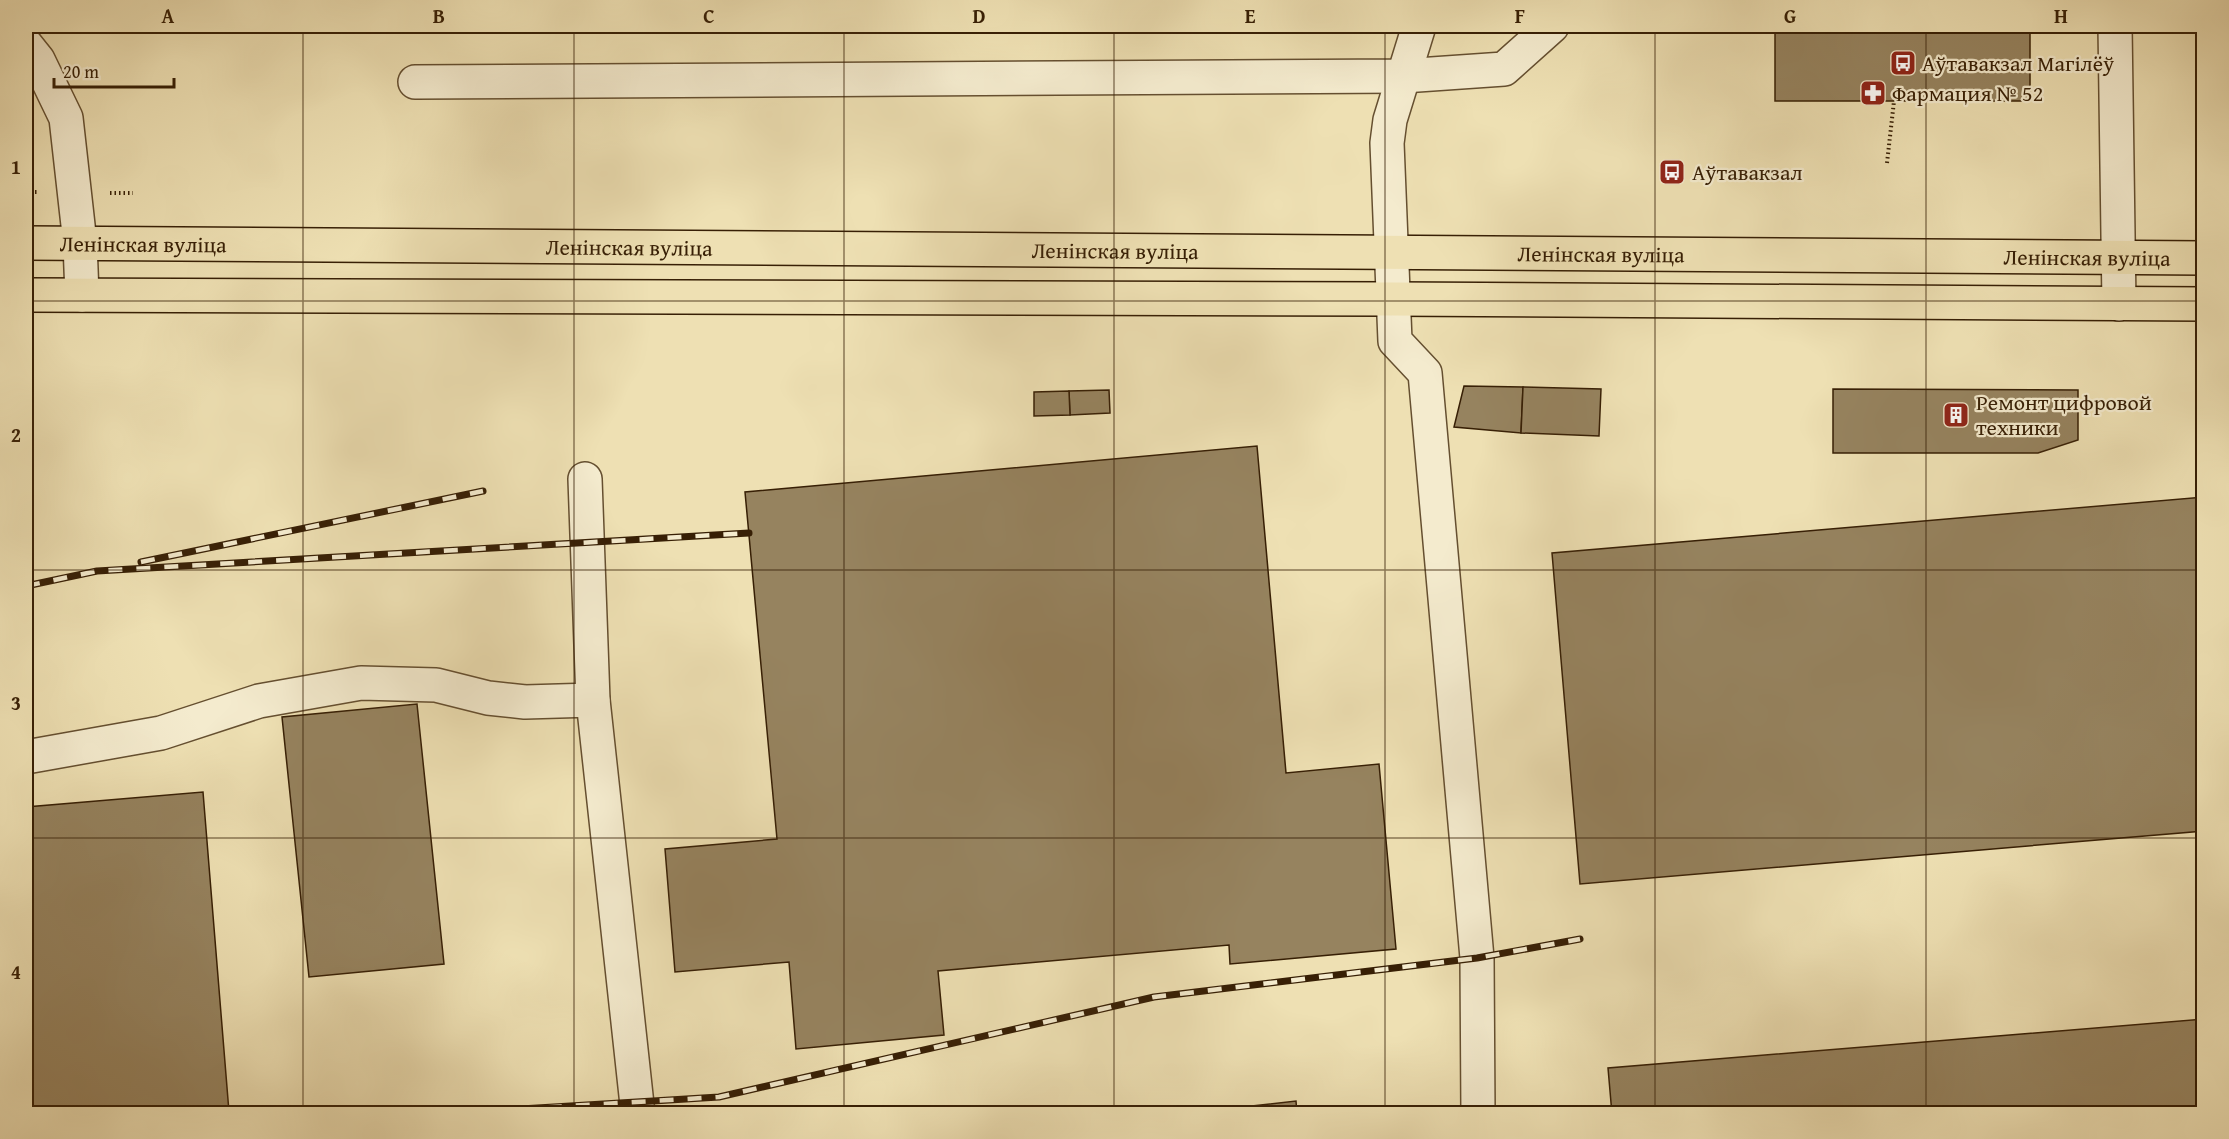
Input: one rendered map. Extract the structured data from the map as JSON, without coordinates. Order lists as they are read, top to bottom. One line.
{"streets":{"main road":["Ленінская вуліца"]},"places":{"bus stop":["Аўтавакзал Магілёў","Аўтавакзал"],"pharmacy":["Фармация № 52"],"building":["Ремонт цифровой техники"]},"scale_bar":"20 m","grid":{"columns":["A","B","C","D","E","F","G","H"],"rows":["1","2","3","4"]}}
